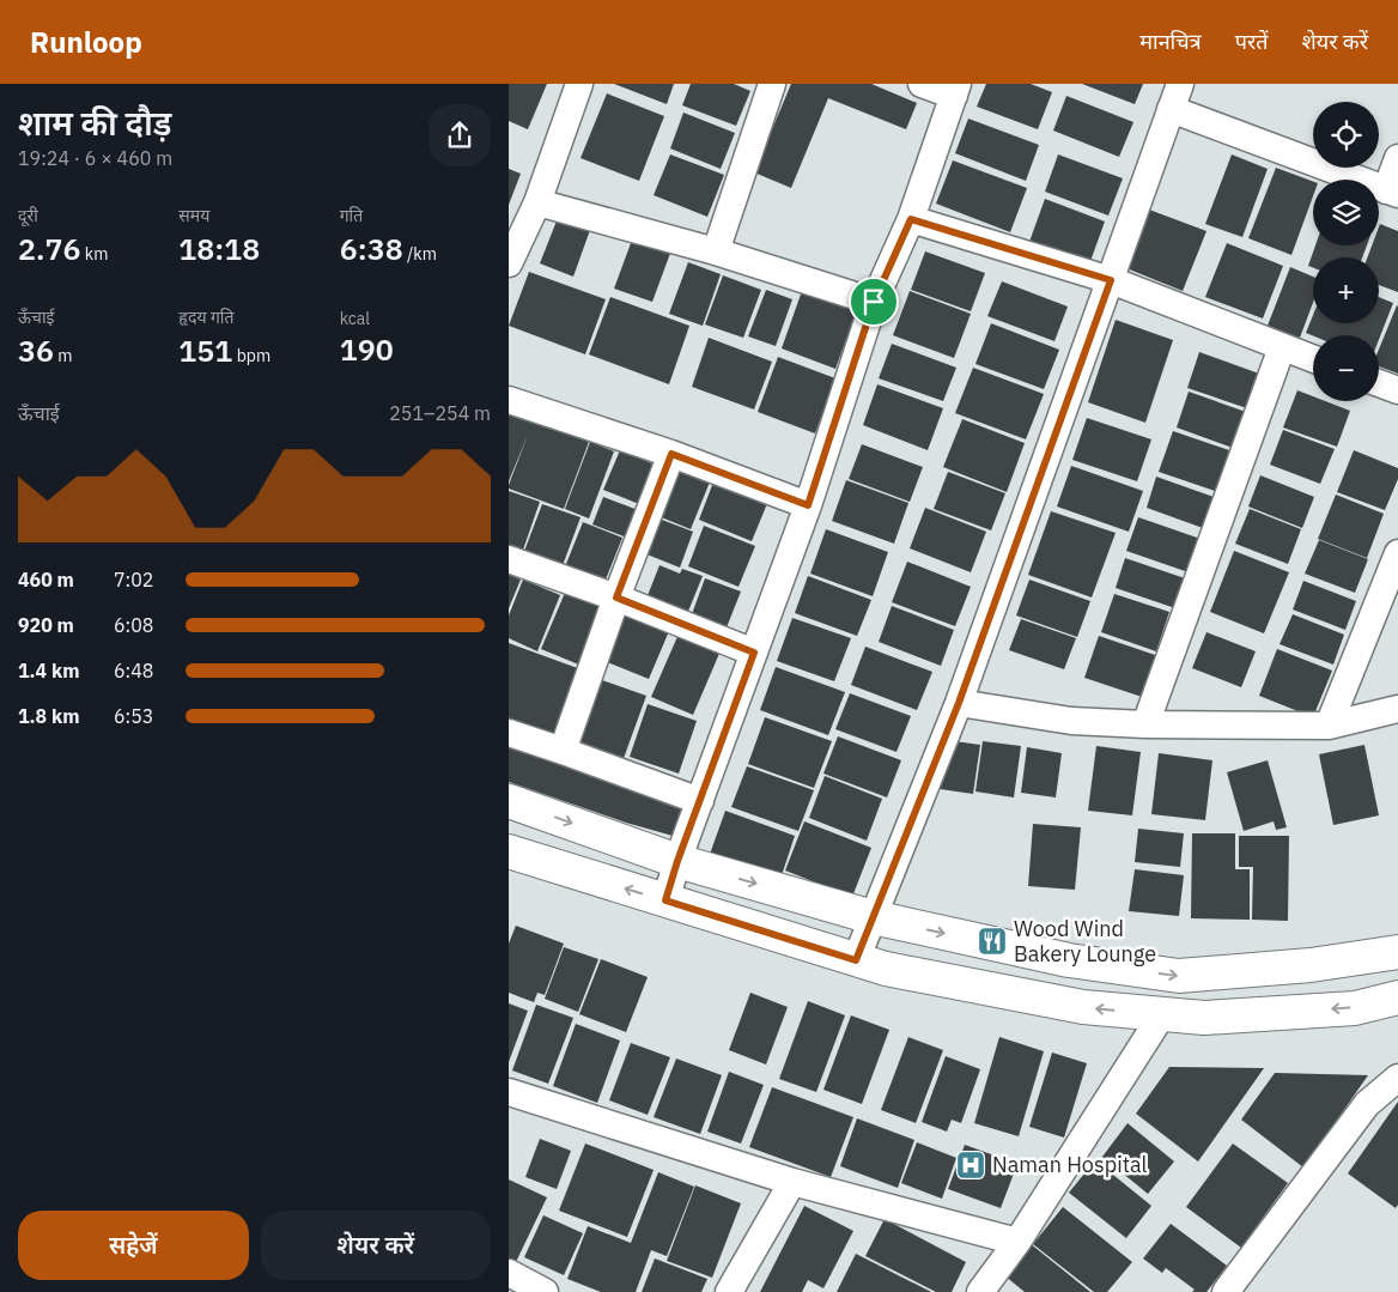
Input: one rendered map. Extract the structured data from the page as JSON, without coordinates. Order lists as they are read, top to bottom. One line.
{"places":{"restaurant":["Wood Wind Bakery Lounge"],"hospital":["Naman Hospital"]},"page":{"header":"Runloop","nav":["मानचित्र","परतें","शेयर करें"],"heading":["शाम की दौड़","19:24 · 6 × 460 m"],"map_buttons":["+","−"],"stats":[["दूरी","2.76 km"],["समय","18:18"],["गति","6:38 /km"],["ऊँचाई","36 m"],["हृदय गति","151 bpm"],["kcal","190"]],"chart":["ऊँचाई","251–254 m"],"list":[{"name":"460 m","note":"7:02"},{"name":"920 m","note":"6:08"},{"name":"1.4 km","note":"6:48"},{"name":"1.8 km","note":"6:53"}],"buttons":["सहेजें","शेयर करें"]}}
